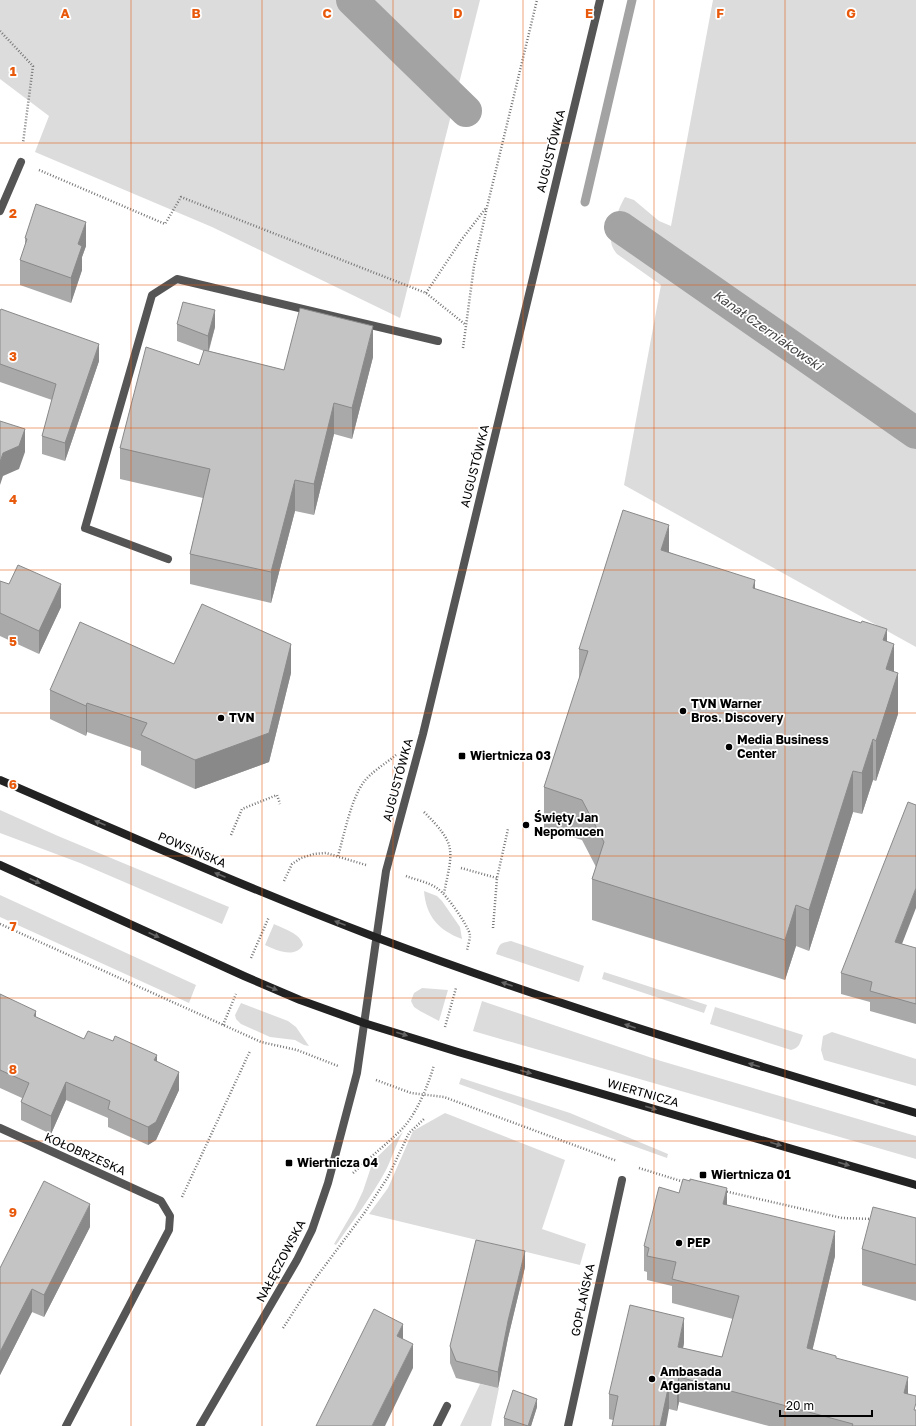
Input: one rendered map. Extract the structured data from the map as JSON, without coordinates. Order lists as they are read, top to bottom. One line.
{"streets":{"main road":["POWSIŃSKA","WIERTNICZA"],"street":["AUGUSTÓWKA","KOŁOBRZESKA","NAŁĘCZOWSKA","GOPLAŃSKA"]},"crossings":[["AUGUSTÓWKA","POWSIŃSKA"],["AUGUSTÓWKA","WIERTNICZA"],["AUGUSTÓWKA","NAŁĘCZOWSKA"],["WIERTNICZA","NAŁĘCZOWSKA"]],"one_way":["POWSIŃSKA"],"water":["Kanał Czerniakowski"],"places":{"other":["TVN Warner Bros. Discovery","TVN","Media Business Center","Święty Jan Nepomucen","PEP","Ambasada Afganistanu"],"transit":["Wiertnicza 03","Wiertnicza 04","Wiertnicza 01"]},"scale_bar":"20 m","grid":{"columns":["A","B","C","D","E","F","G"],"rows":["1","2","3","4","5","6","7","8","9"]}}
